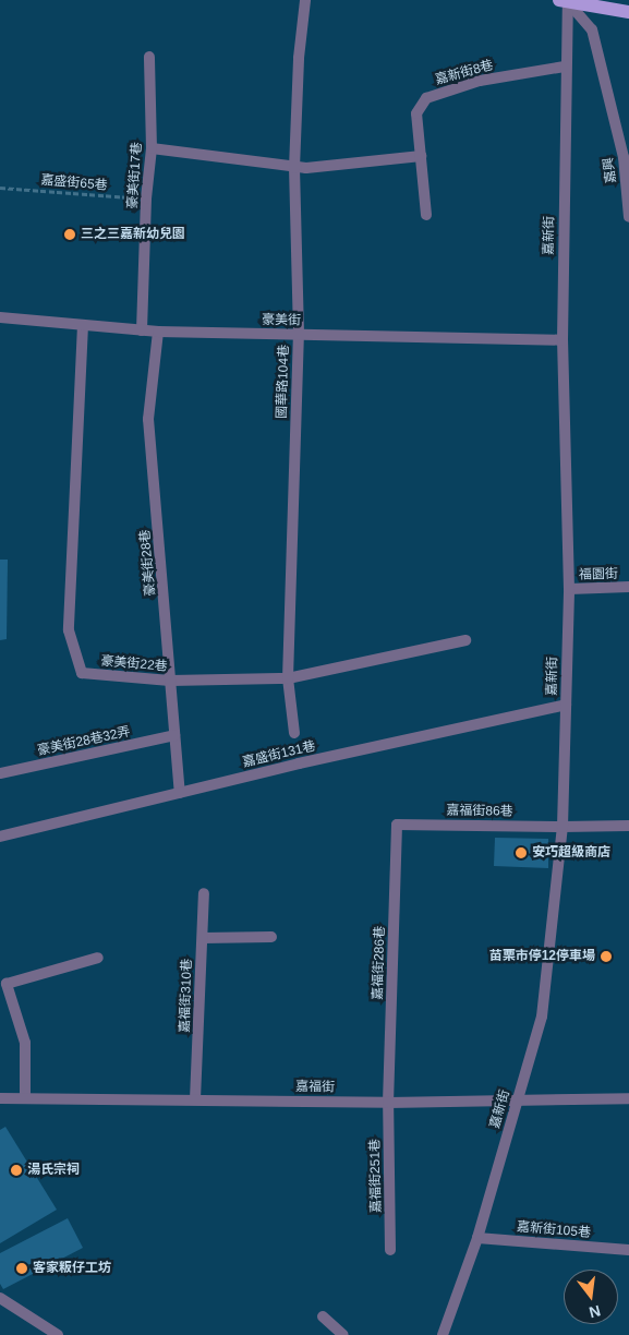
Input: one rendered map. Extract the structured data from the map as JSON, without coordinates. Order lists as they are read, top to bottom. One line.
{"streets":{"street":["嘉新街8巷","嘉興","豪美街17巷","嘉新街","豪美街","國華路104巷","豪美街28巷","福園街","豪美街22巷","豪美街28巷32弄","嘉盛街131巷","嘉福街86巷","嘉福街286巷","嘉福街310巷","嘉福街","嘉福街251巷","嘉新街105巷"],"path":["嘉盛街65巷"]},"crossings":[["嘉新街8巷","嘉新街"],["嘉興","嘉新街"],["豪美街17巷","嘉盛街65巷"],["豪美街17巷","豪美街"],["嘉新街","豪美街"],["嘉新街","福園街"],["嘉新街","嘉盛街131巷"],["嘉新街","嘉福街86巷"],["嘉新街","嘉福街"],["嘉新街","嘉新街105巷"],["豪美街","國華路104巷"],["豪美街","豪美街28巷"],["豪美街","豪美街22巷"],["國華路104巷","豪美街22巷"],["豪美街28巷","豪美街22巷"],["豪美街28巷","豪美街28巷32弄"],["豪美街28巷","嘉盛街131巷"],["嘉福街86巷","嘉福街286巷"],["嘉福街286巷","嘉福街"],["嘉福街286巷","嘉福街251巷"],["嘉福街310巷","嘉福街"],["嘉福街","嘉福街251巷"]],"places":["三之三嘉新幼兒園","安巧超級商店","苗栗市停12停車場","湯氏宗祠","客家粄仔工坊"],"north":"bottom"}
